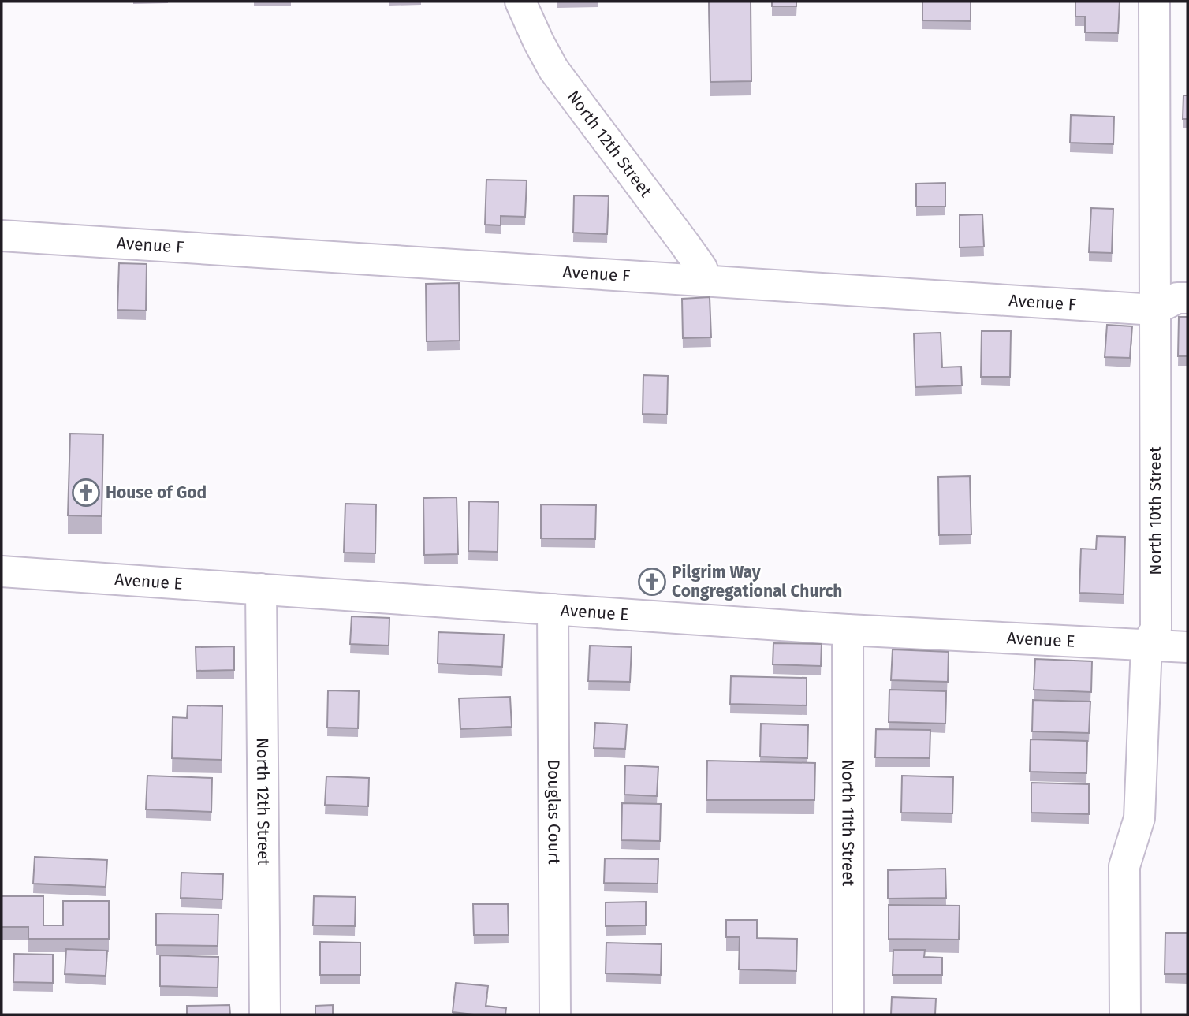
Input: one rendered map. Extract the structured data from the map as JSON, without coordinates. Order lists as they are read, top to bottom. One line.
{"streets":{"street":["North 12th Street","Avenue F","North 10th Street","Avenue E","Douglas Court","North 11th Street"]},"crossings":[["North 12th Street","Avenue F"],["North 12th Street","Avenue E"],["Avenue F","North 10th Street"],["North 10th Street","Avenue E"],["Avenue E","Douglas Court"],["Avenue E","North 11th Street"]],"places":{"church":["House of God","Pilgrim Way Congregational Church"]}}
